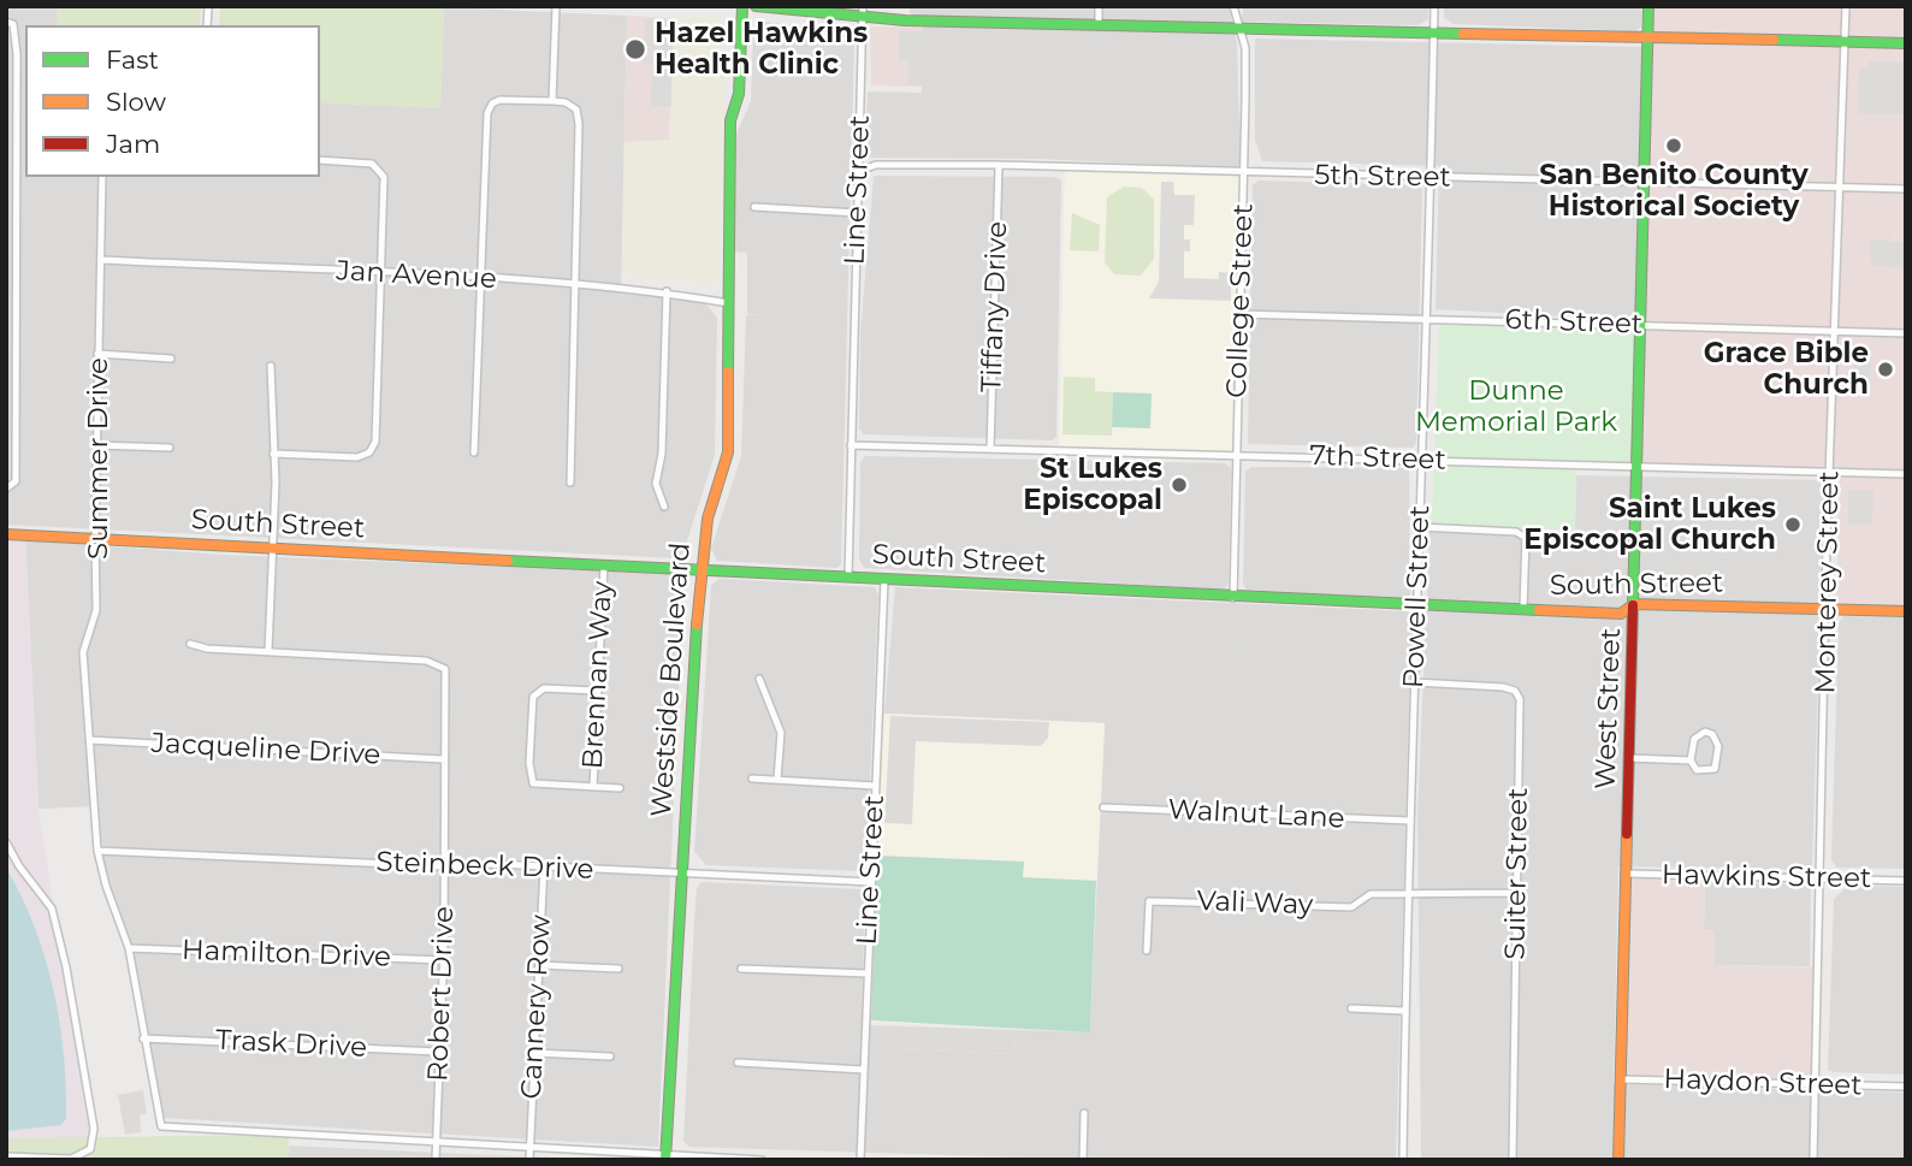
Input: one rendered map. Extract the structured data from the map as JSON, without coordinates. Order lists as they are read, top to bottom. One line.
{"streets":{"street":["5th Street","Line Street","Jan Avenue","College Street","Tiffany Drive","6th Street","Summer Drive","7th Street","South Street","Monterey Street","Powell Street","Brennan Way","Westside Boulevard","West Street","Jacqueline Drive","Walnut Lane","Steinbeck Drive","Suiter Street","Hawkins Street","Vali Way","Hamilton Drive","Robert Drive","Cannery Row","Trask Drive","Haydon Street"]},"crossings":[["5th Street","Line Street"],["5th Street","College Street"],["5th Street","Tiffany Drive"],["5th Street","Monterey Street"],["5th Street","Powell Street"],["5th Street","West Street"],["Line Street","7th Street"],["Line Street","South Street"],["Line Street","Steinbeck Drive"],["Jan Avenue","Summer Drive"],["Jan Avenue","Westside Boulevard"],["College Street","6th Street"],["College Street","7th Street"],["College Street","South Street"],["Tiffany Drive","7th Street"],["6th Street","Monterey Street"],["6th Street","Powell Street"],["6th Street","West Street"],["Summer Drive","South Street"],["Summer Drive","Jacqueline Drive"],["Summer Drive","Steinbeck Drive"],["Summer Drive","Hamilton Drive"],["Summer Drive","Robert Drive"],["Summer Drive","Trask Drive"],["7th Street","Monterey Street"],["7th Street","Powell Street"],["7th Street","West Street"],["South Street","Monterey Street"],["South Street","Powell Street"],["South Street","Brennan Way"],["South Street","Westside Boulevard"],["South Street","West Street"],["Monterey Street","Hawkins Street"],["Monterey Street","Haydon Street"],["Powell Street","Walnut Lane"],["Powell Street","Suiter Street"],["Powell Street","Vali Way"],["Westside Boulevard","Steinbeck Drive"],["West Street","Hawkins Street"],["West Street","Haydon Street"],["Jacqueline Drive","Robert Drive"],["Steinbeck Drive","Robert Drive"],["Steinbeck Drive","Cannery Row"],["Hamilton Drive","Robert Drive"],["Robert Drive","Trask Drive"]],"parks":["Dunne Memorial Park"],"places":["Hazel Hawkins Health Clinic","San Benito County Historical Society","Grace Bible Church","St Lukes Episcopal","Saint Lukes Episcopal Church"],"legend":["Fast","Slow","Jam"]}
